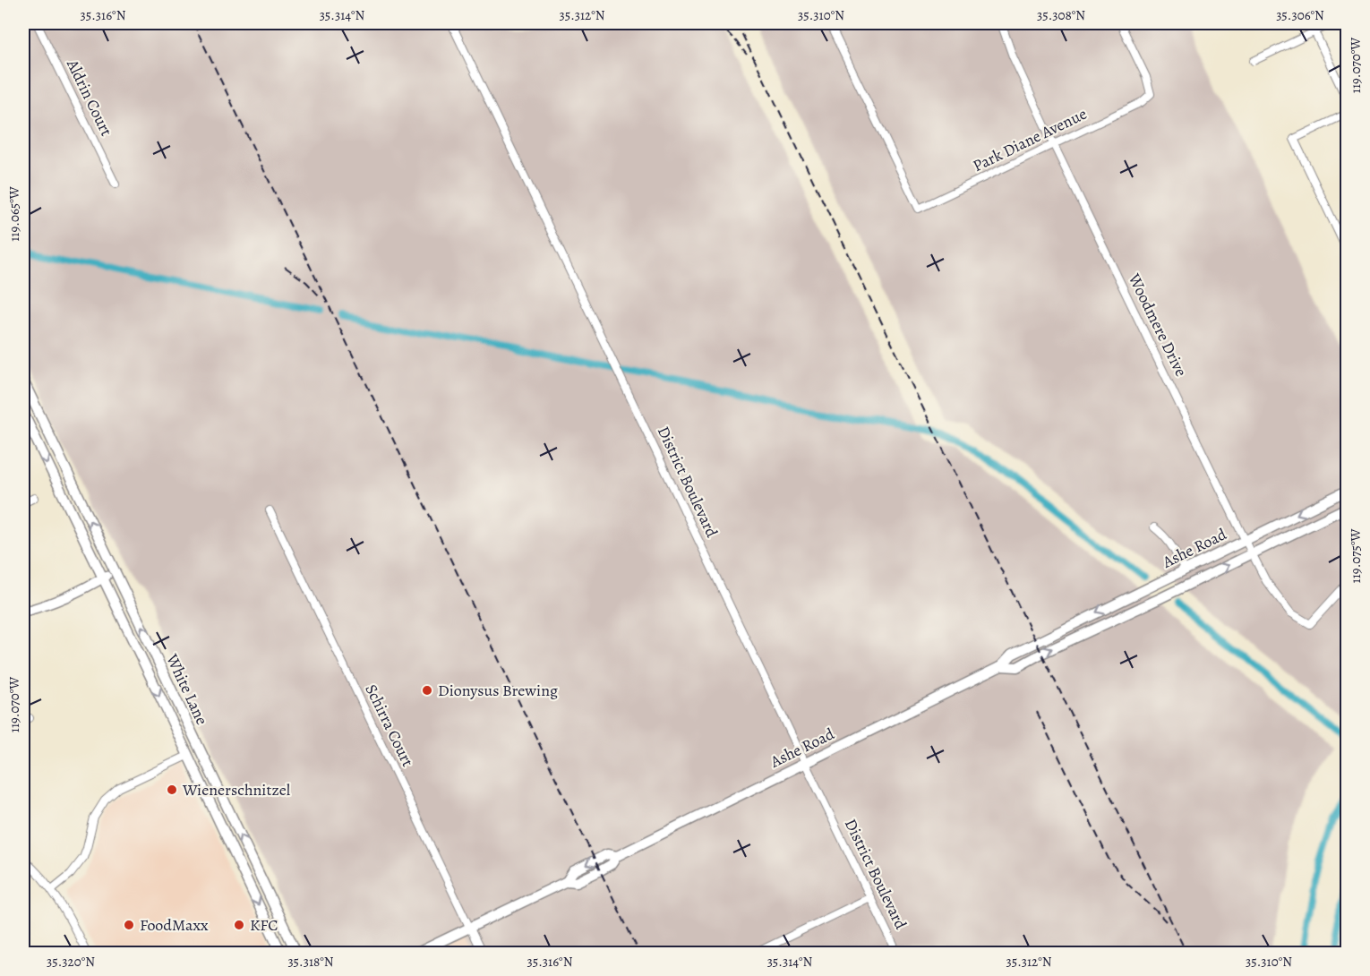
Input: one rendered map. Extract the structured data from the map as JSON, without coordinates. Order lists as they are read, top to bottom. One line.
{"streets":{"street":["Aldrin Court","Park Diane Avenue","Woodmere Drive","District Boulevard","Ashe Road","White Lane","Schirra Court"]},"crossings":[["Park Diane Avenue","Woodmere Drive"],["Woodmere Drive","Ashe Road"],["District Boulevard","Ashe Road"],["Ashe Road","Schirra Court"]],"places":["Dionysus Brewing","Wienerschnitzel","FoodMaxx","KFC"],"coordinates":["35.316°N","35.314°N","35.312°N","35.310°N","35.308°N","35.306°N","119.070°W","119.065°W","119.075°W","35.320°N","35.318°N"]}
